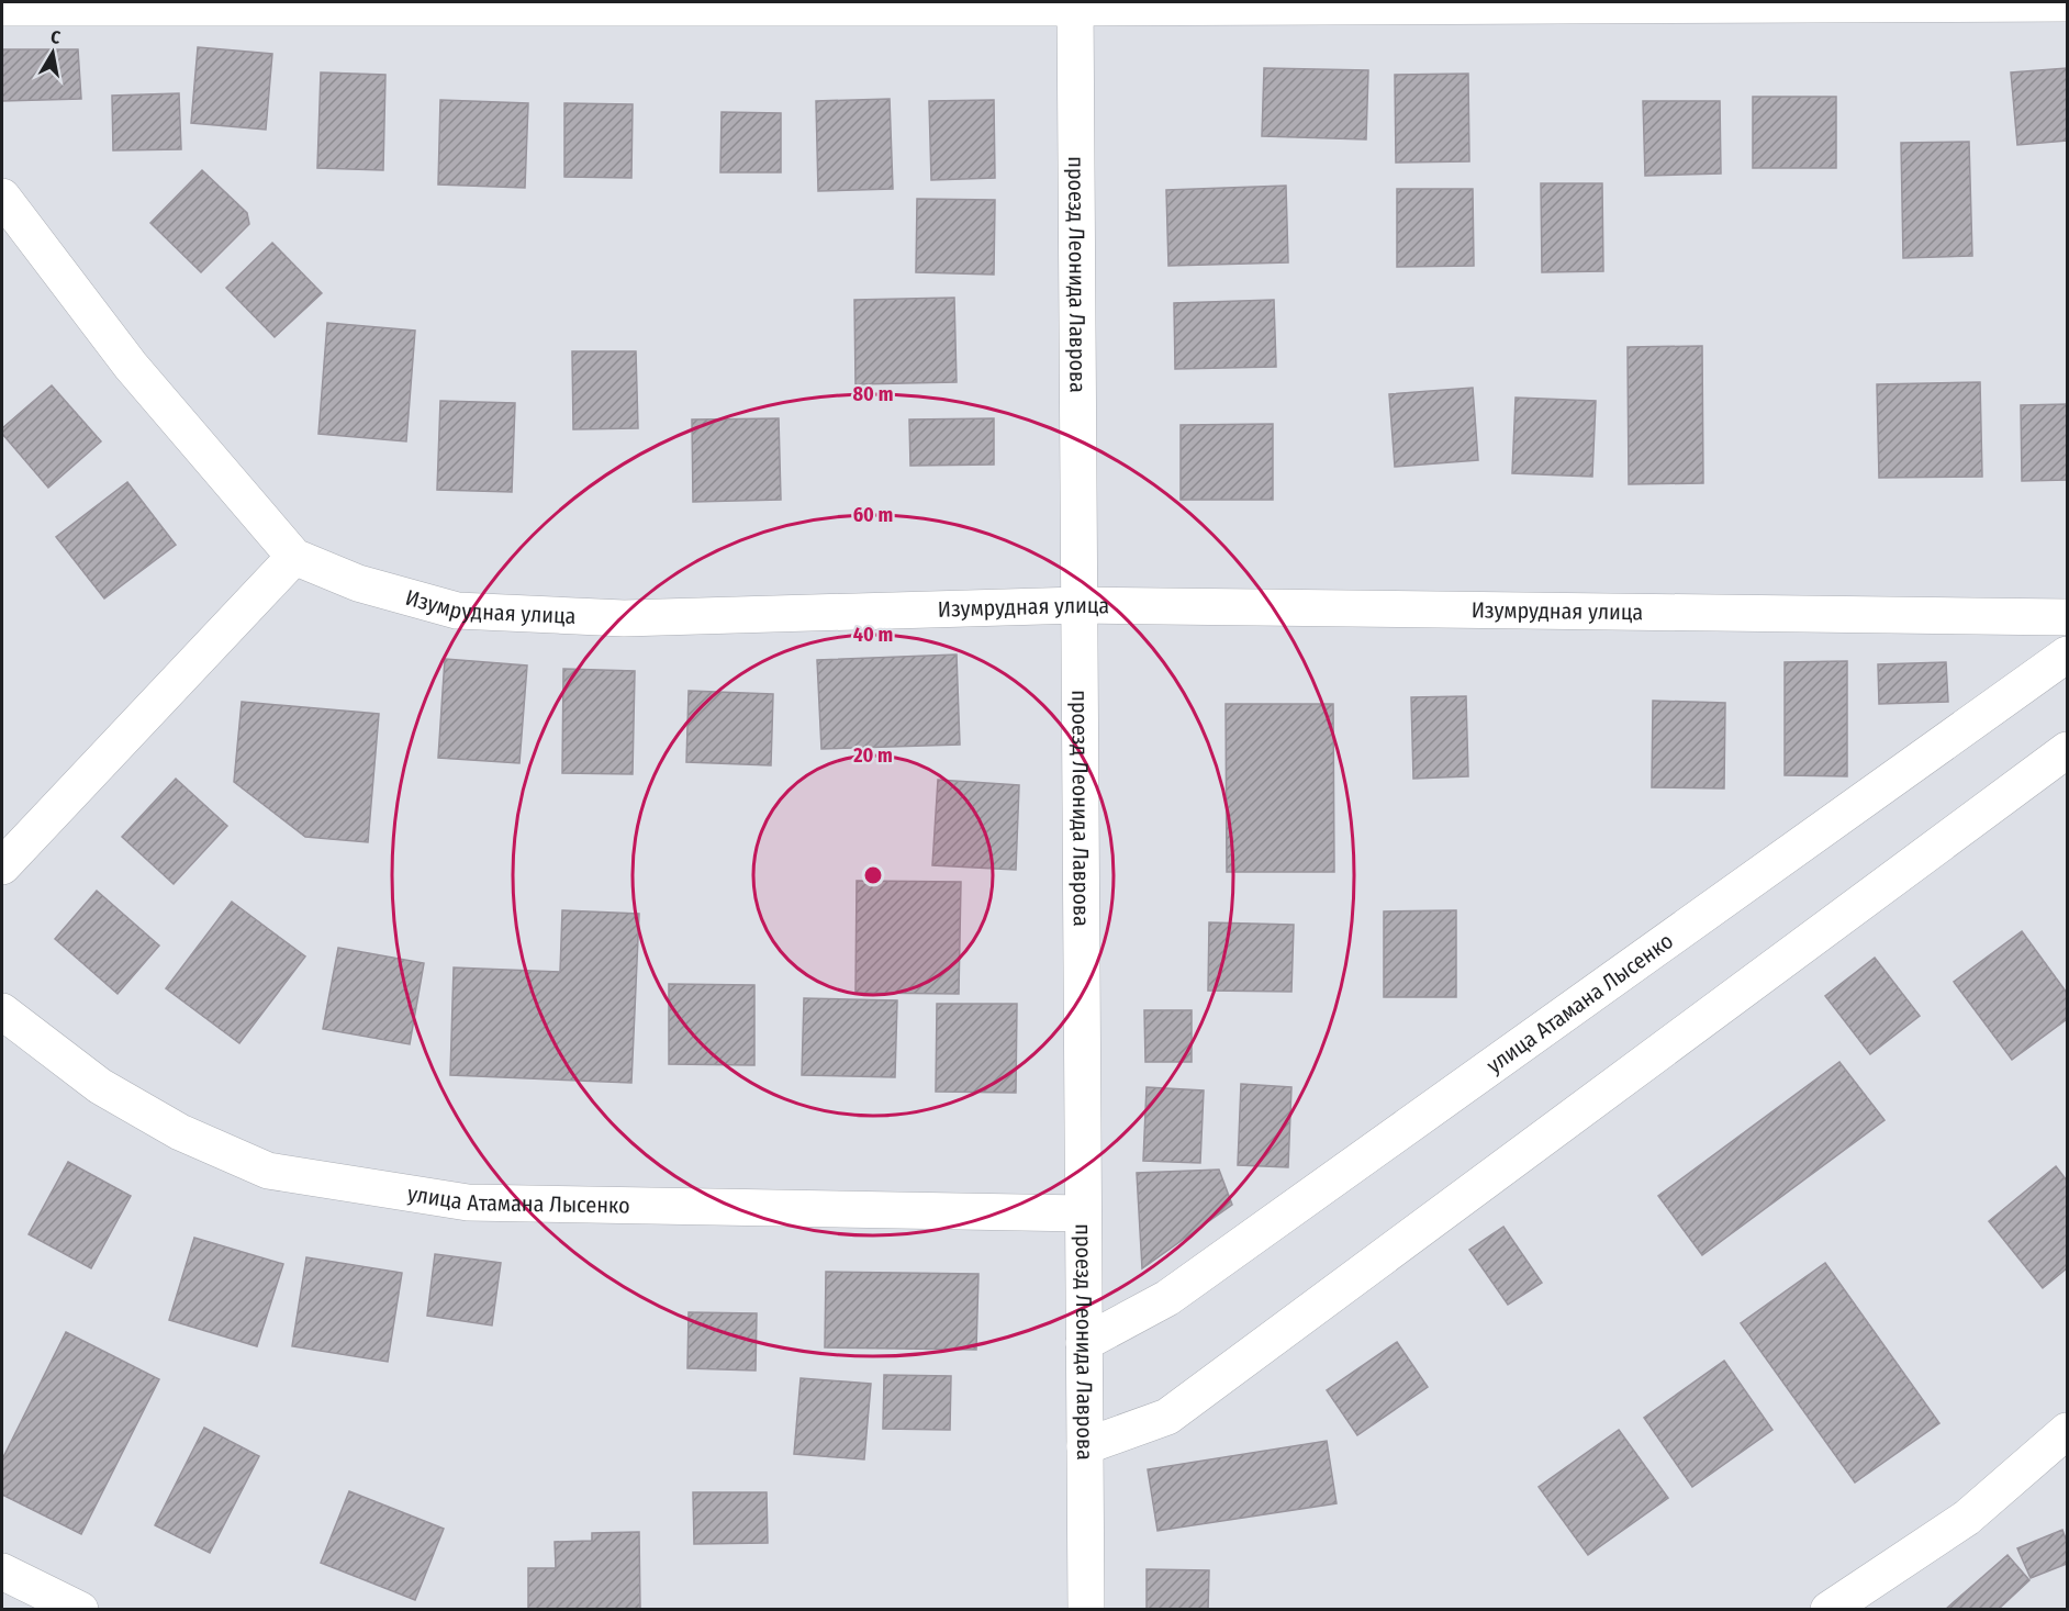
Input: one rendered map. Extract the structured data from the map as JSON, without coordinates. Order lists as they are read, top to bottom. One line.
{"streets":{"street":["проезд Леонида Лаврова","Изумрудная улица","улица Атамана Лысенко"]},"crossings":[["проезд Леонида Лаврова","Изумрудная улица"],["проезд Леонида Лаврова","улица Атамана Лысенко"]],"north":"top","rings":["80 m","60 m","40 m","20 m"]}
